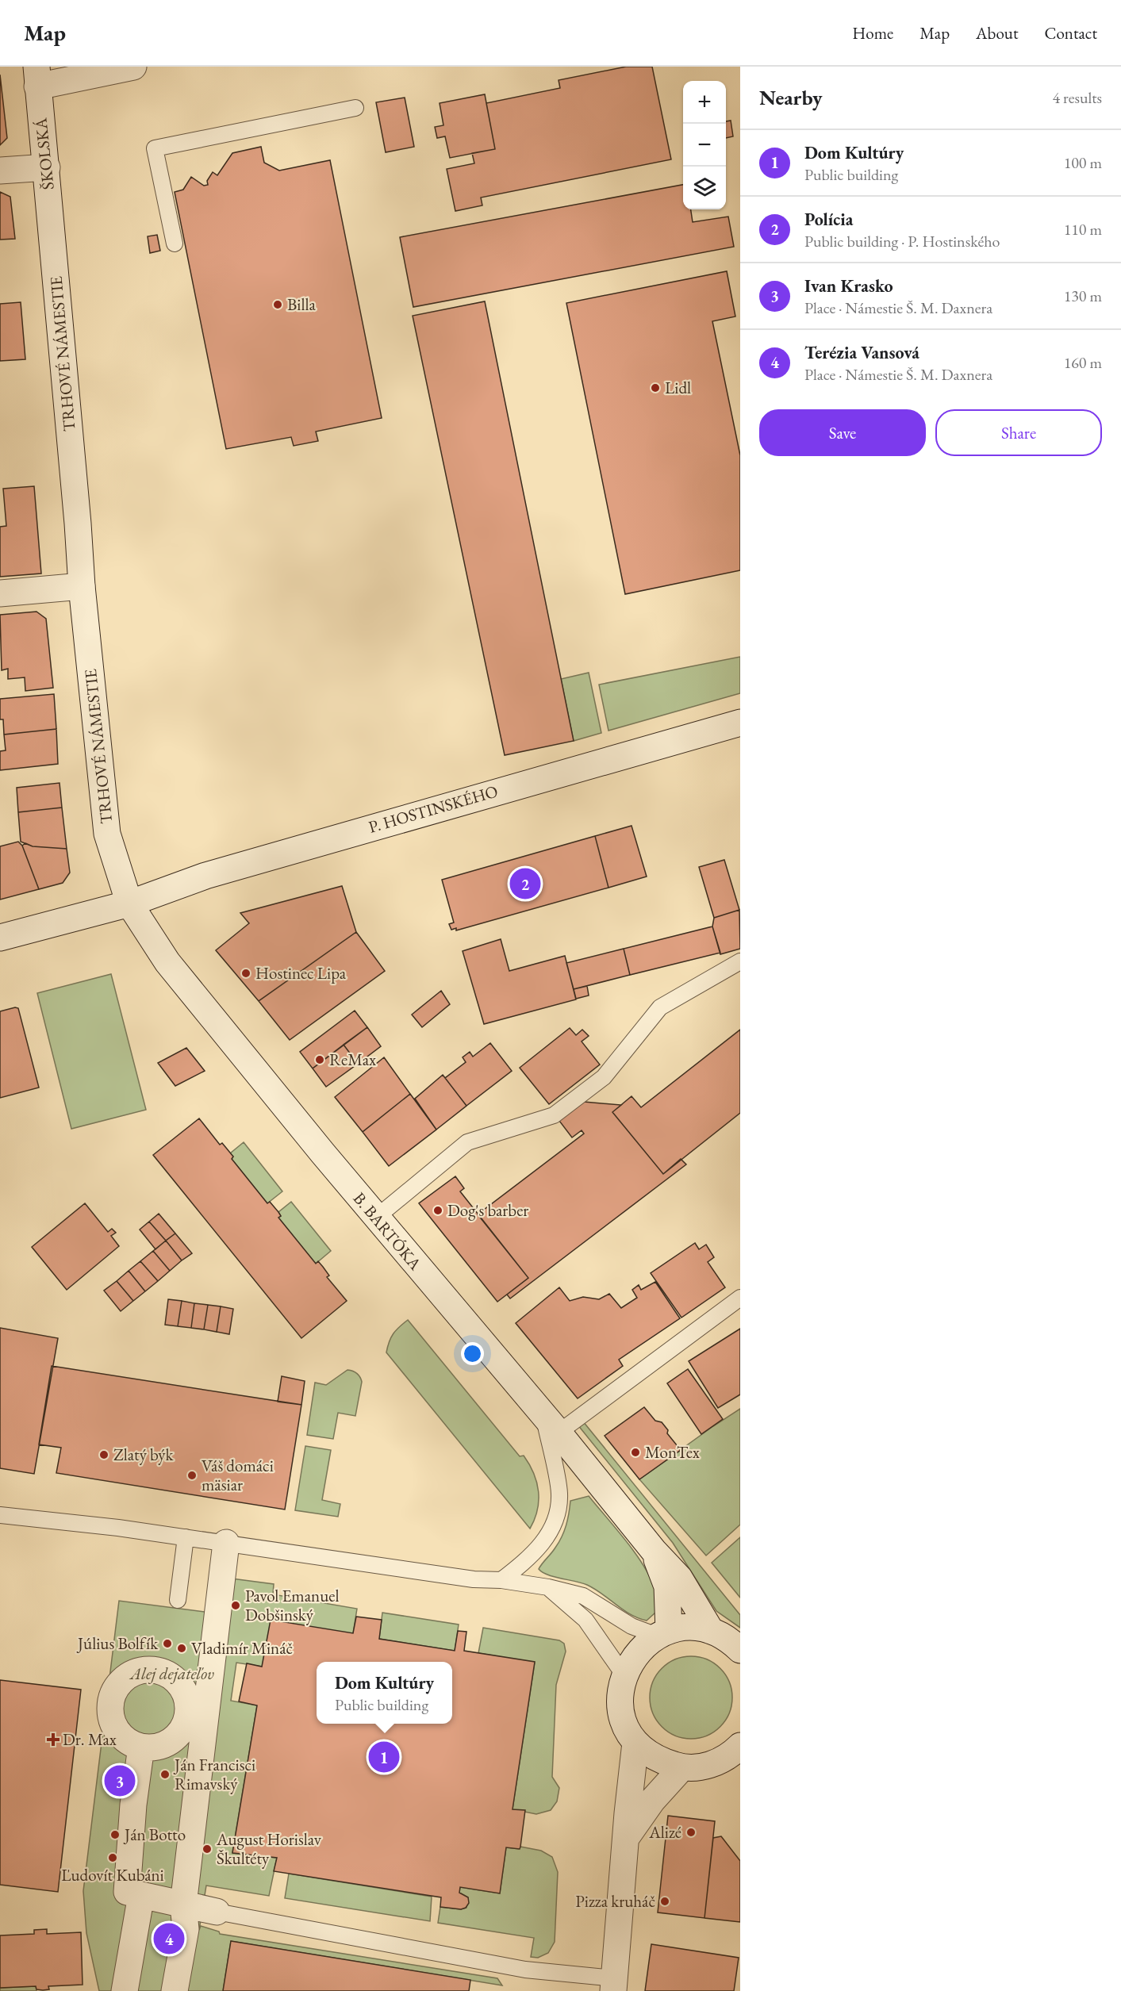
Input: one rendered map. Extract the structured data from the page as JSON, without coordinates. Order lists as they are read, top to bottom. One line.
{"streets":{"street":["ŠKOLSKÁ","TRHOVÉ NÁMESTIE","P. HOSTINSKÉHO","B. BARTÓKA"]},"crossings":[["ŠKOLSKÁ","TRHOVÉ NÁMESTIE"],["TRHOVÉ NÁMESTIE","P. HOSTINSKÉHO"],["TRHOVÉ NÁMESTIE","B. BARTÓKA"],["P. HOSTINSKÉHO","B. BARTÓKA"]],"parks":["Alej dejateľov"],"places":{"other":["Billa","Lidl","Hostinec Lipa","ReMax","Dog's barber","MonTex","Zlatý býk","Váš domáci mäsiar","Pavol Emanuel Dobšinský","Július Bolfík","Vladimír Mináč","Ján Francisci Rimavský","Alizé","Ján Botto","August Horislav Škultéty","Ľudovít Kubáni","Pizza kruháč"],"health":["Dr. Max"]},"page":{"header":"Map","nav":["Home","Map","About","Contact"],"heading":["Nearby","4 results"],"map_buttons":["+","−"],"list":[{"mark":"1","name":"Dom Kultúry","note":"Public building","value":"100 m"},{"mark":"2","name":"Polícia","note":"Public building · P. Hostinského","value":"110 m"},{"mark":"3","name":"Ivan Krasko","note":"Place · Námestie Š. M. Daxnera","value":"130 m"},{"mark":"4","name":"Terézia Vansová","note":"Place · Námestie Š. M. Daxnera","value":"160 m"}],"buttons":["Save","Share"],"pins":["2","1","3","4"],"popup":["Dom Kultúry","Public building"]}}
